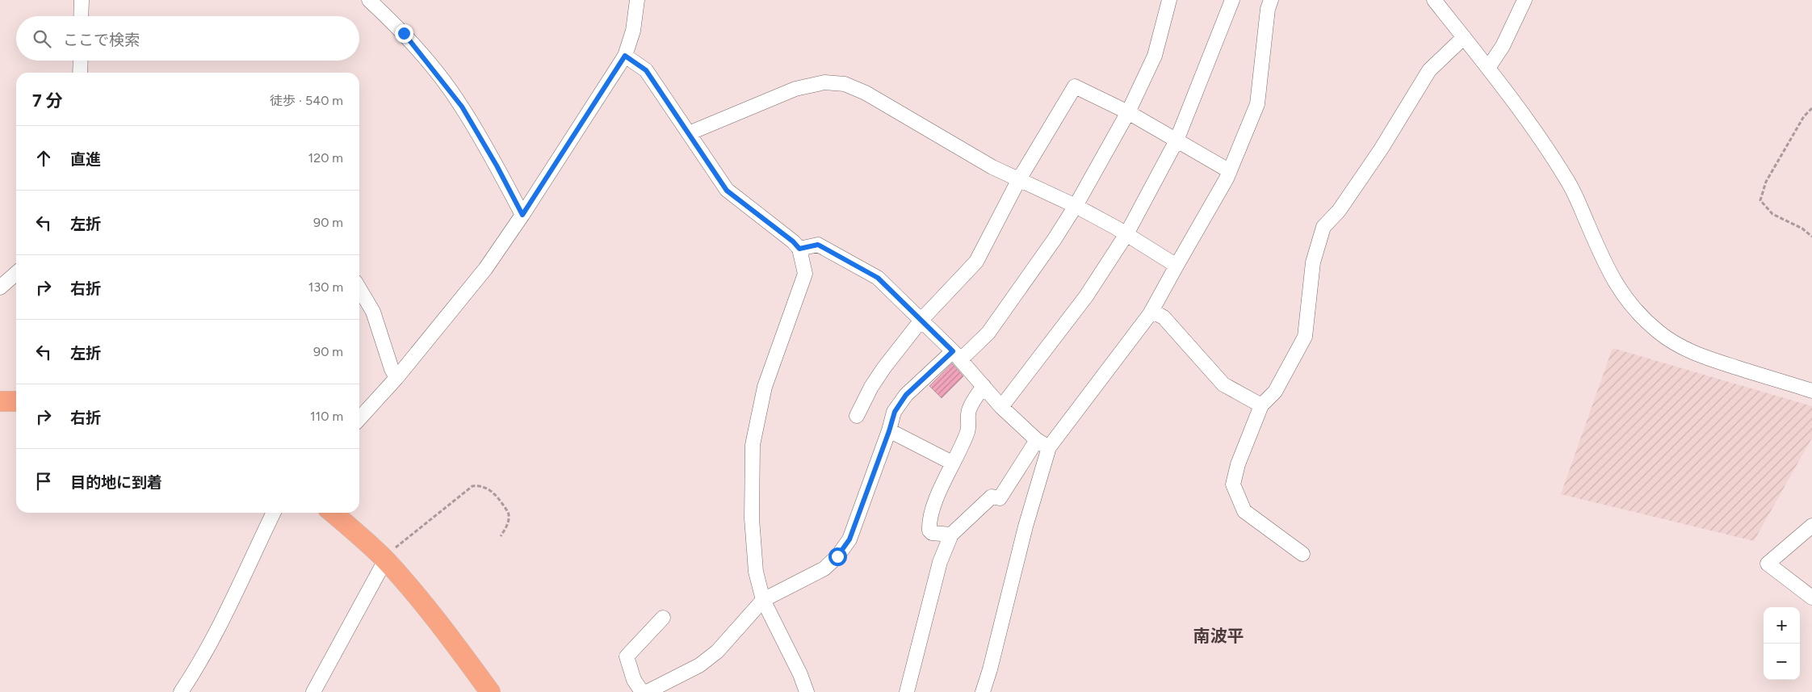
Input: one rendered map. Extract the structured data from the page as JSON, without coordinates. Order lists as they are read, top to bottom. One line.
{"districts":["南波平"],"page":{"search":"ここで検索","heading":["7 分","徒歩 · 540 m"],"list":[["直進","120 m"],["左折","90 m"],["右折","130 m"],["左折","90 m"],["右折","110 m"],"目的地に到着"],"map_buttons":["+","−"]}}
